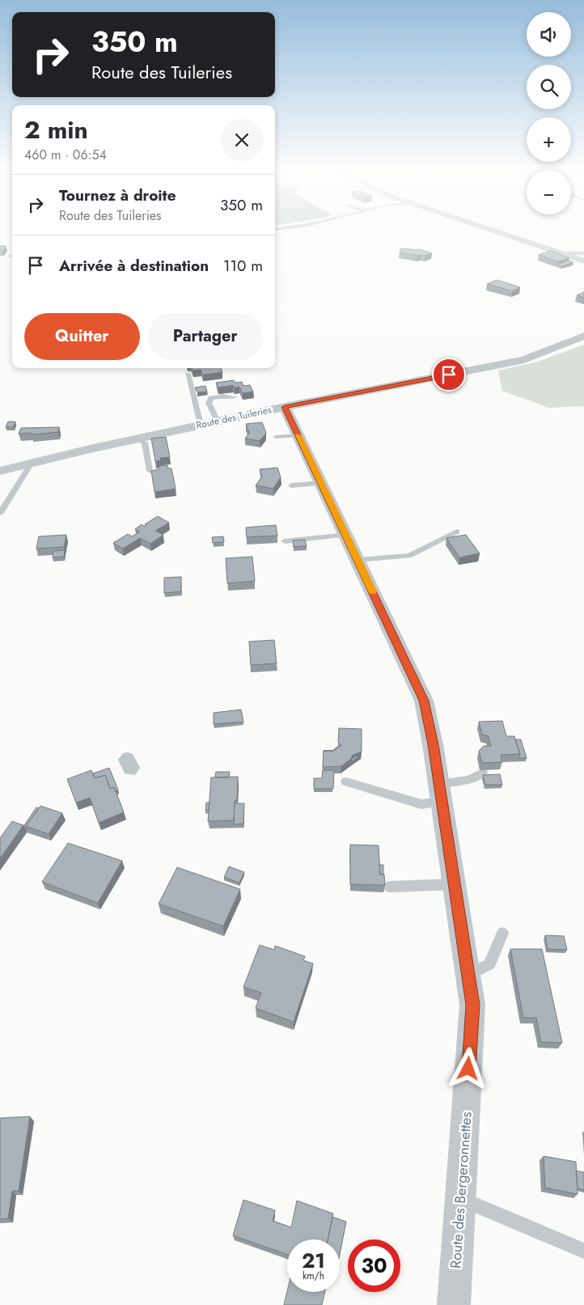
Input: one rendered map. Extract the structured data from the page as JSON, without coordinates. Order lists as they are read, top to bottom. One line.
{"streets":{"street":["Route des Tuileries","Route des Bergeronnettes"]},"crossings":[["Route des Tuileries","Route des Bergeronnettes"]],"page":{"map_buttons":["+","−"],"turn":["350 m","Route des Tuileries"],"heading":["2 min","460 m · 06:54"],"list":[{"name":"Tournez à droite","note":"Route des Tuileries","value":"350 m"},{"name":"Arrivée à destination","value":"110 m"}],"buttons":["Quitter","Partager"],"speed":"21 km/h","limit":"30"}}
